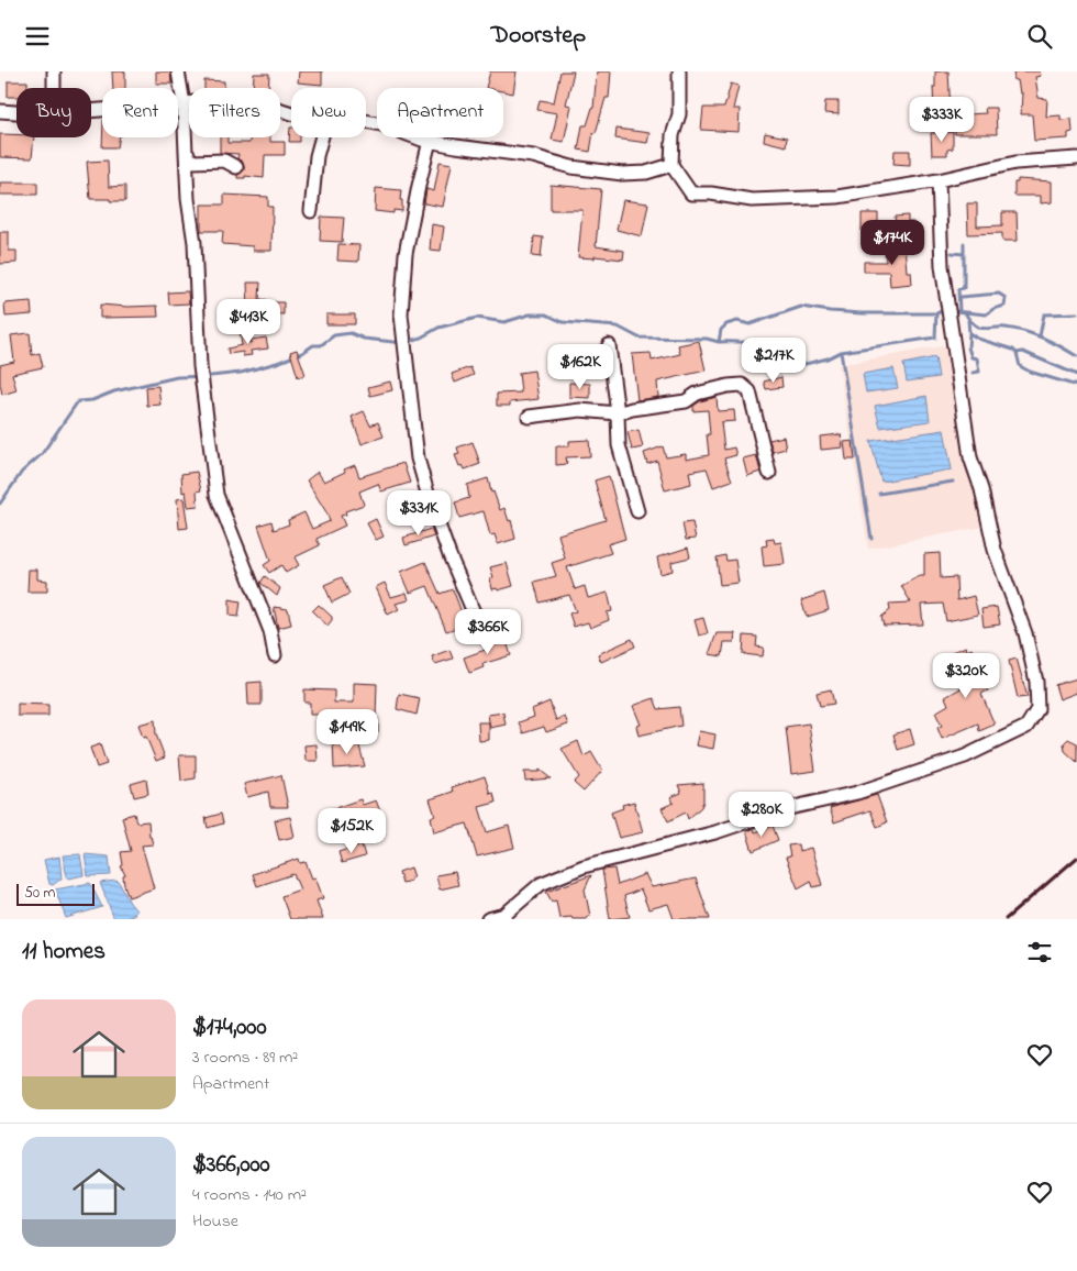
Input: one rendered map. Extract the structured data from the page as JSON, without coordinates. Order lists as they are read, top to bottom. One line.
{"scale_bar":"50 m","page":{"header":"Doorstep","chip":["Buy","Rent","Filters","New","Apartment"],"price":["$333K","$174K","$413K","$217K","$162K","$331K","$366K","$320K","$149K","$280K","$152K"],"scale":"50 m","heading":"11 homes","list":[{"name":"$174,000","note":"3 rooms · 89 m² · Apartment"},{"name":"$366,000","note":"4 rooms · 140 m² · House"}]}}
